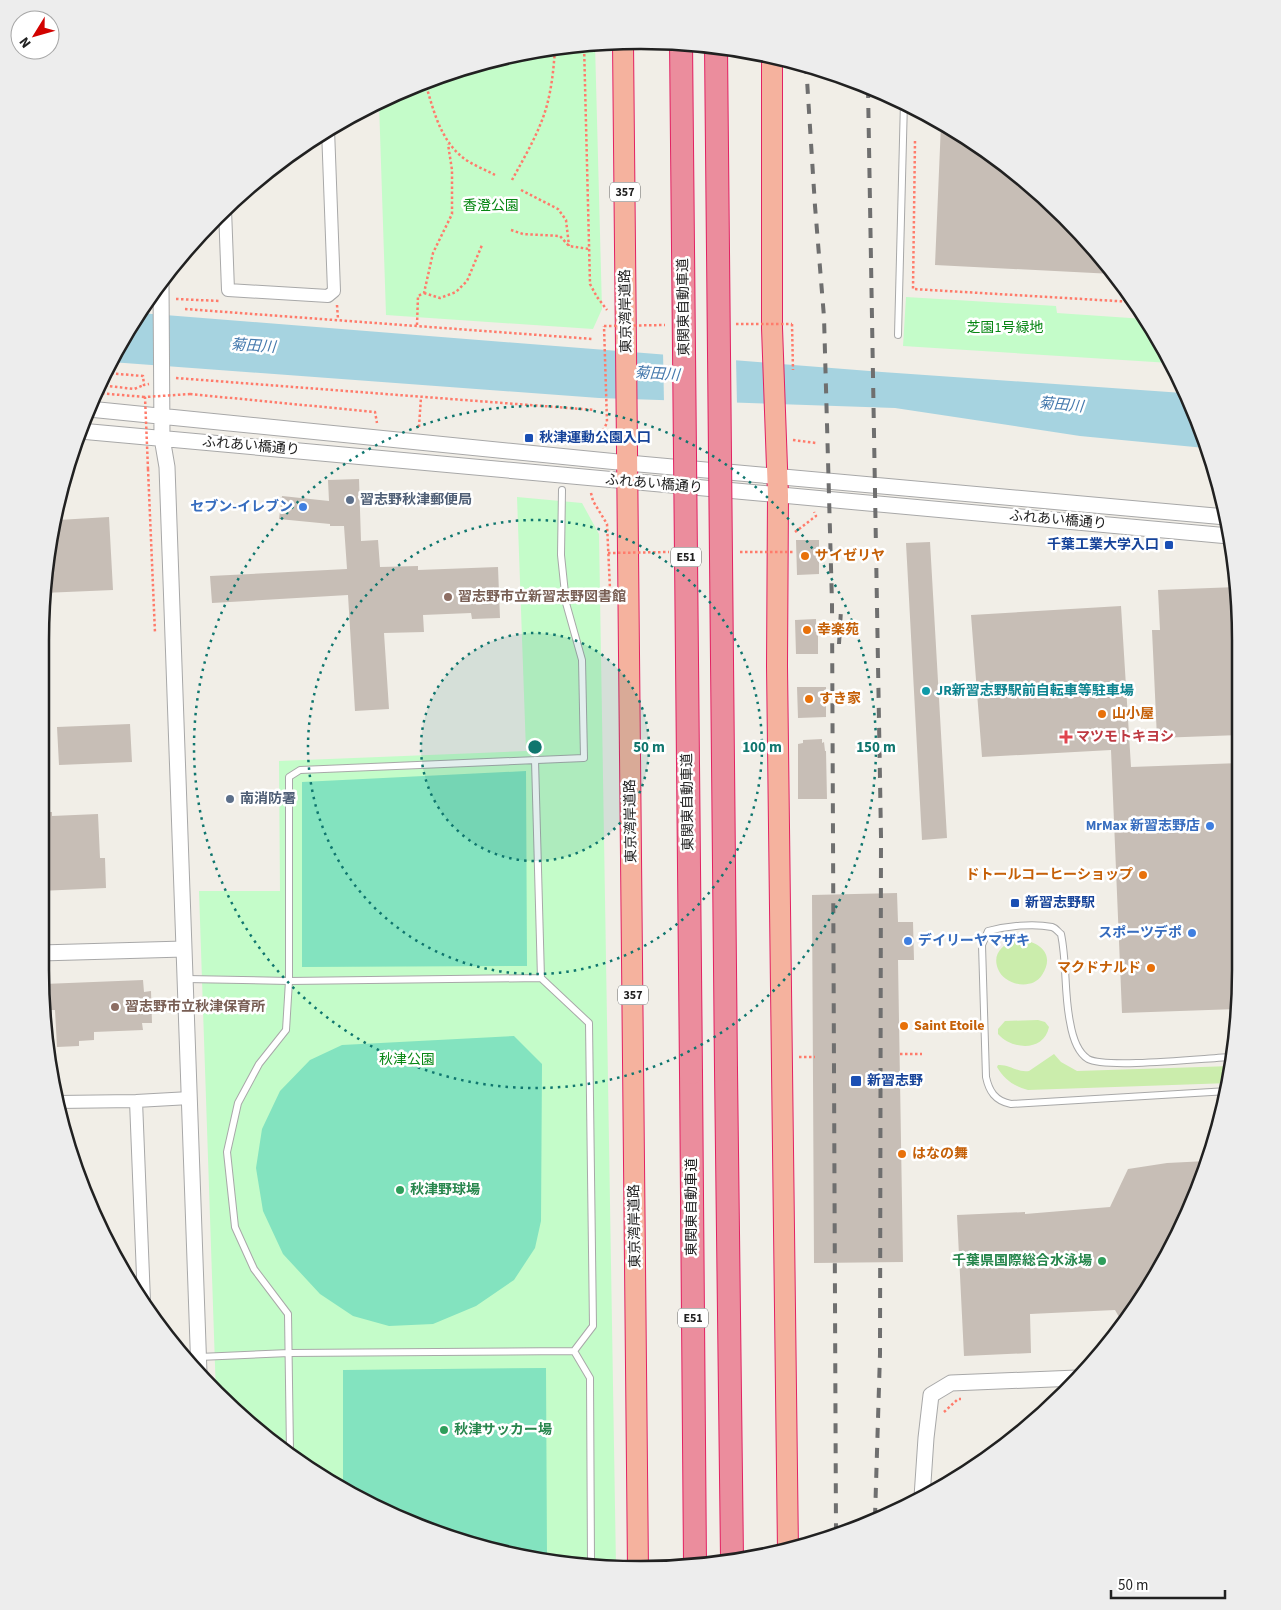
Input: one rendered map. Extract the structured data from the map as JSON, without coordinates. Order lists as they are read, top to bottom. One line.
{"streets":{"highway":["357","東関東自動車道","東京湾岸道路","E51"],"street":["ふれあい橋通り"]},"crossings":[["東京湾岸道路","ふれあい橋通り"]],"water":["菊田川"],"parks":["香澄公園","芝園1号緑地","秋津公園"],"places":{"transit":["秋津運動公園入口","千葉工業大学入口","新習志野駅","新習志野"],"other":["習志野秋津郵便局","セブン-イレブン","サイゼリヤ","習志野市立新習志野図書館","幸楽苑","JR新習志野駅前自転車等駐車場","すき家","山小屋","南消防署","MrMax 新習志野店","ドトールコーヒーショップ","スポーツデポ","デイリーヤマザキ","マクドナルド","習志野市立秋津保育所","Saint Etoile","はなの舞","秋津野球場","千葉県国際総合水泳場","秋津サッカー場"],"health":["マツモトキヨシ"]},"scale_bar":"50 m","north":"bottom left","rings":["50 m","100 m","150 m"]}
